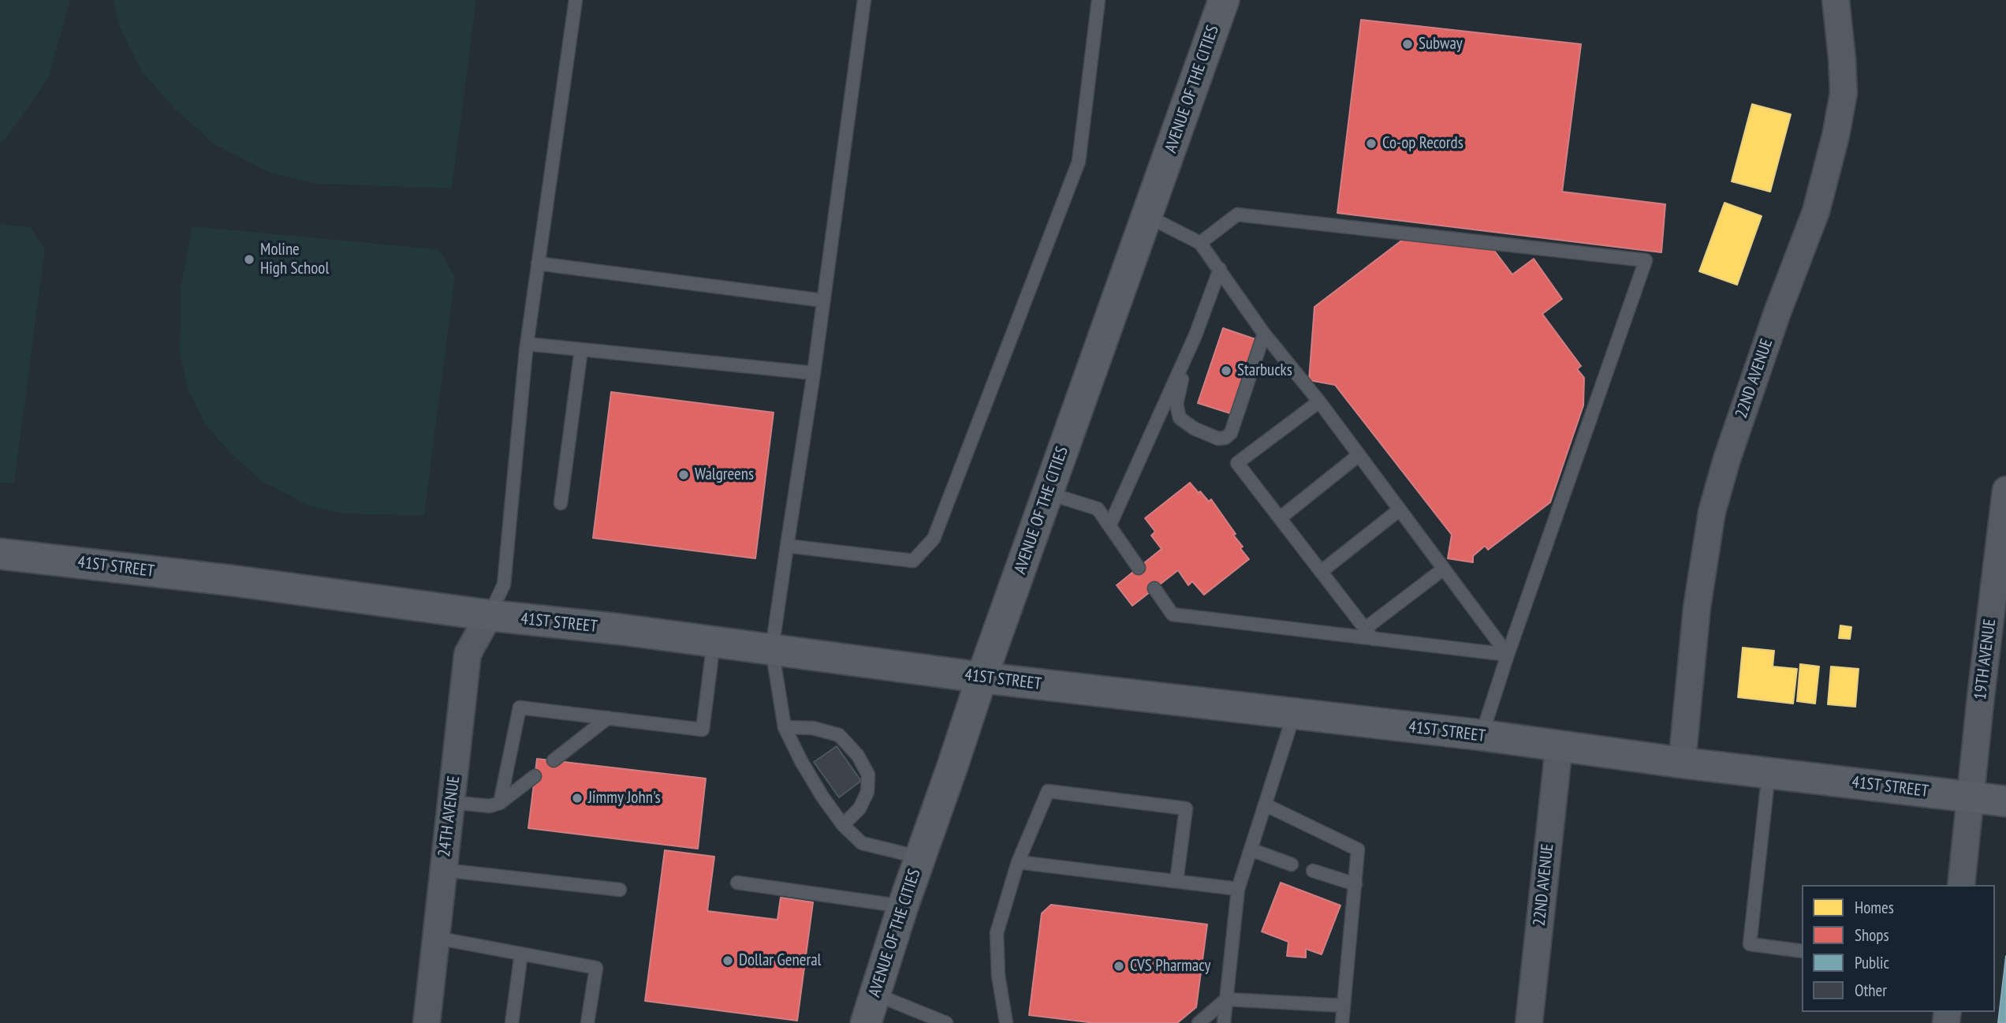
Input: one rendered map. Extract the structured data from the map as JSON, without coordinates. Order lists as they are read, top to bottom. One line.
{"streets":{"street":["AVENUE OF THE CITIES","22ND AVENUE","41ST STREET","19TH AVENUE","24TH AVENUE"]},"crossings":[["AVENUE OF THE CITIES","41ST STREET"],["22ND AVENUE","41ST STREET"],["41ST STREET","19TH AVENUE"],["41ST STREET","24TH AVENUE"]],"places":["Subway","Co-op Records","Moline High School","Starbucks","Walgreens","Jimmy John's","Dollar General","CVS Pharmacy"],"legend":["Homes","Shops","Public","Other"]}
